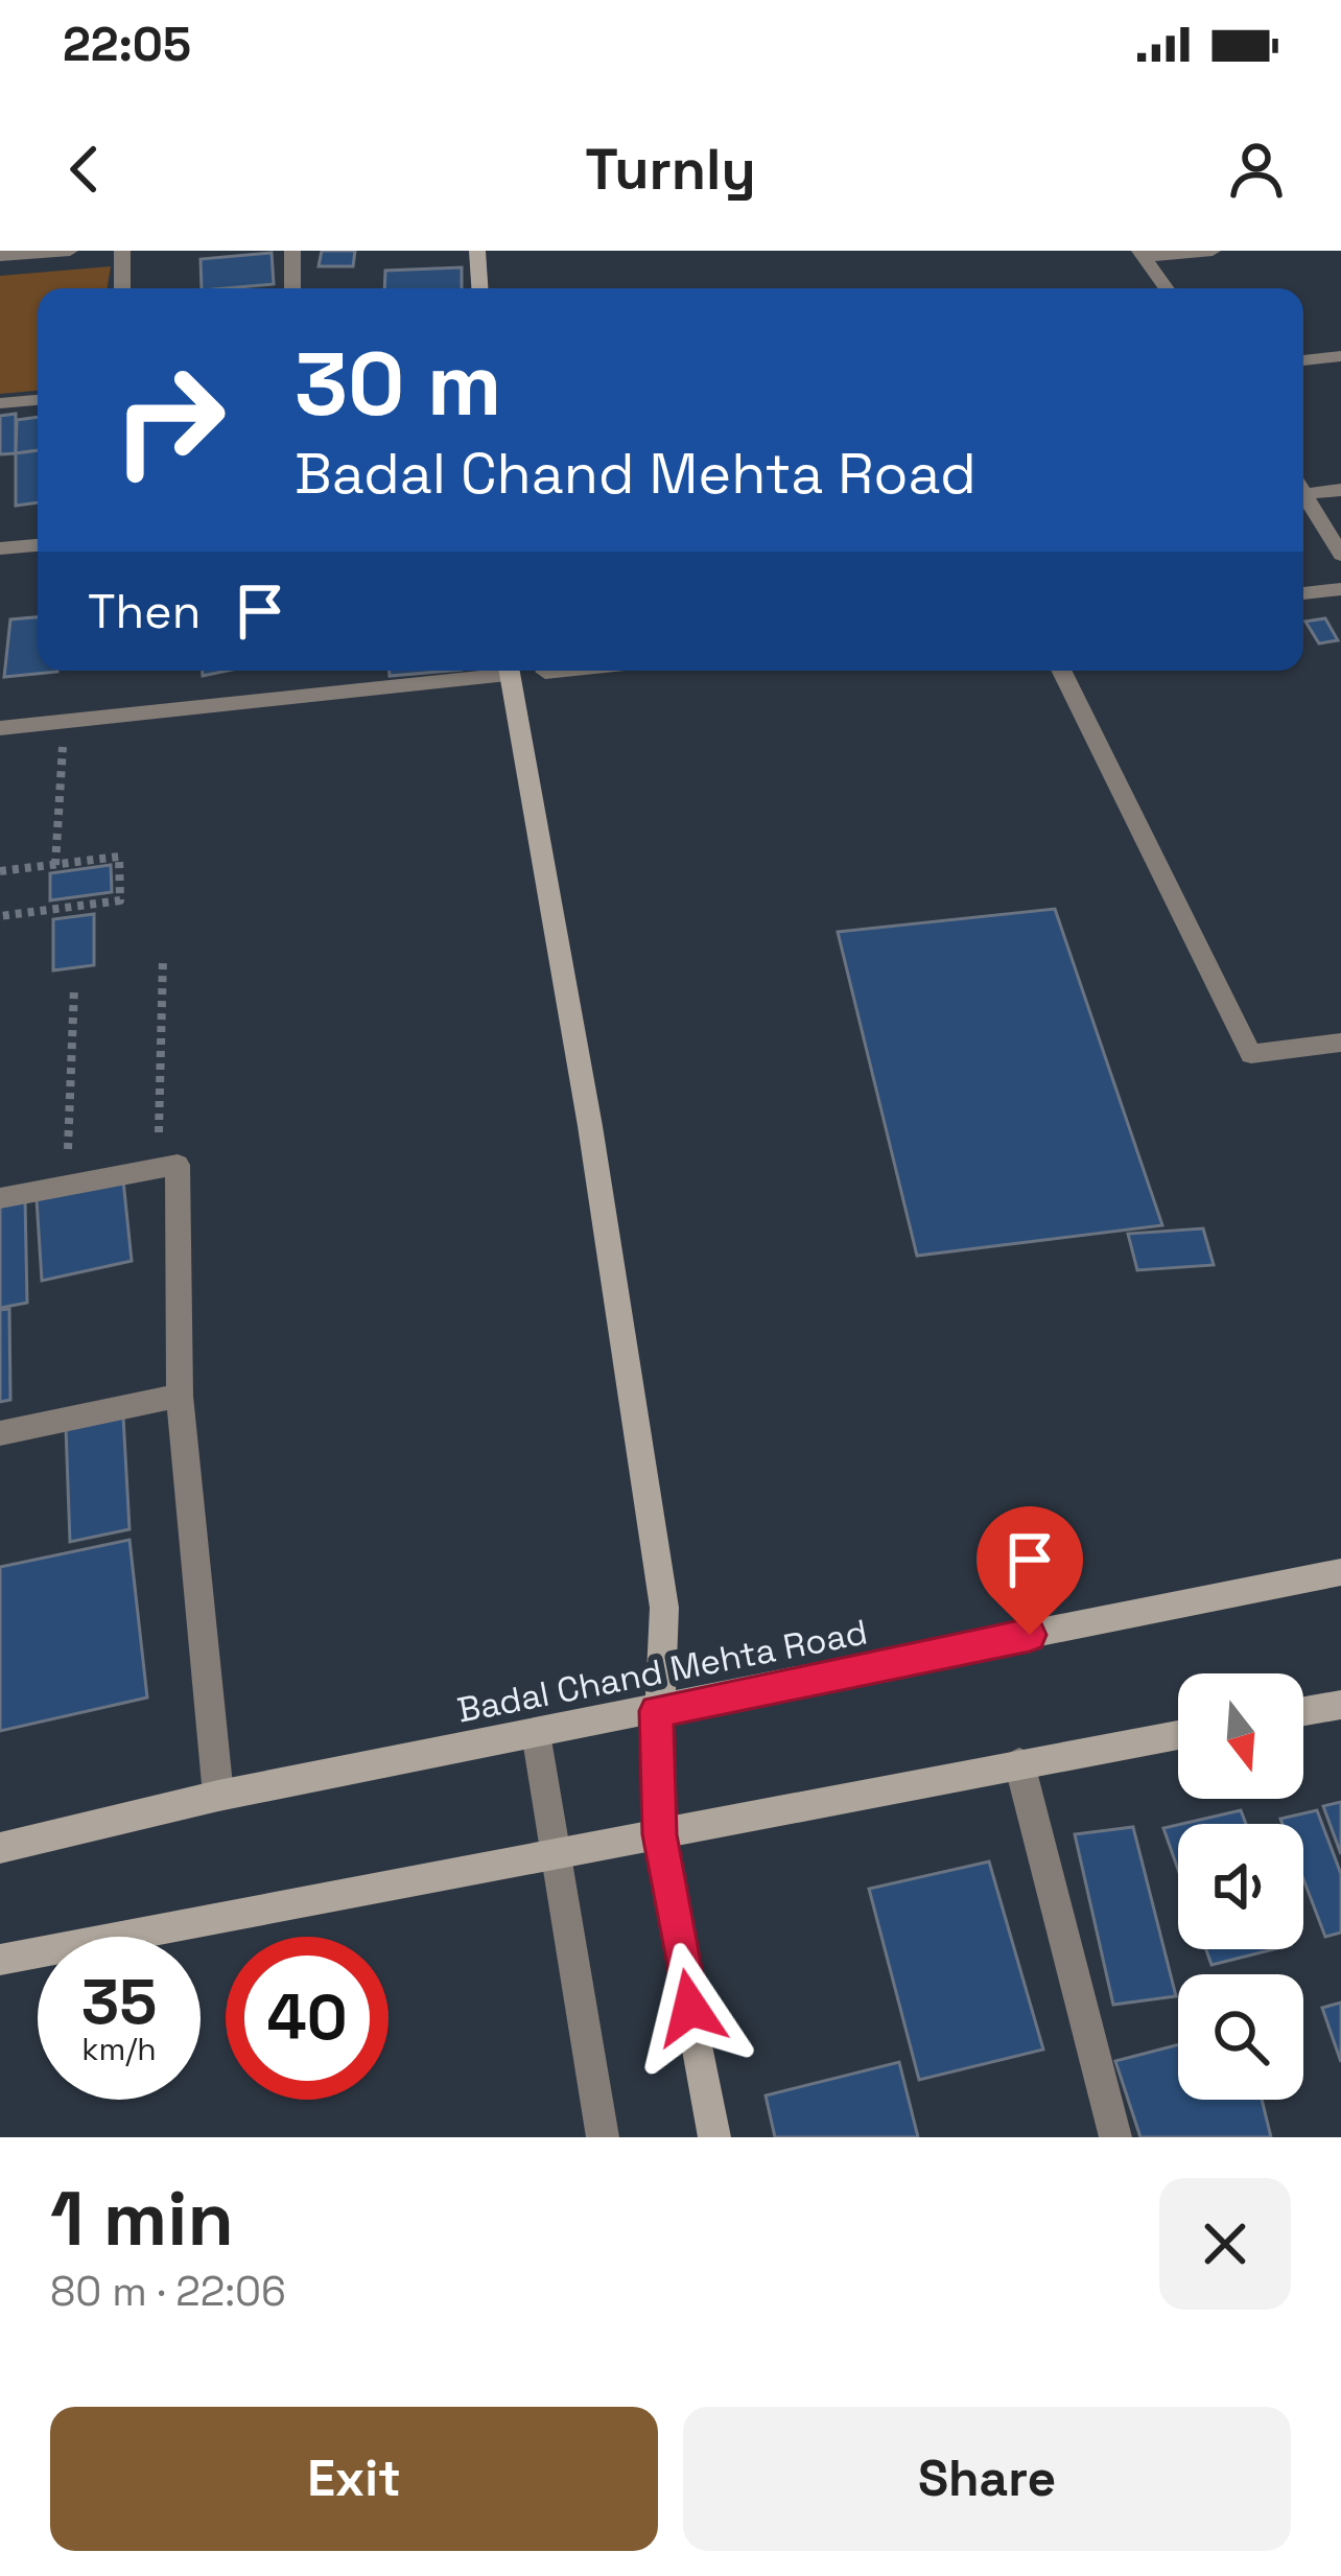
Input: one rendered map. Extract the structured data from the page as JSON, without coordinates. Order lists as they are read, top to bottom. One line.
{"streets":{"street":["Badal Chand Mehta Road"]},"north":"bottom","page":{"status":"22:05","header":"Turnly","turn":["30 m","Badal Chand Mehta Road"],"then":"Then","speed":"35 km/h","limit":"40","heading":["1 min","80 m · 22:06"],"buttons":["Exit","Share"]}}
